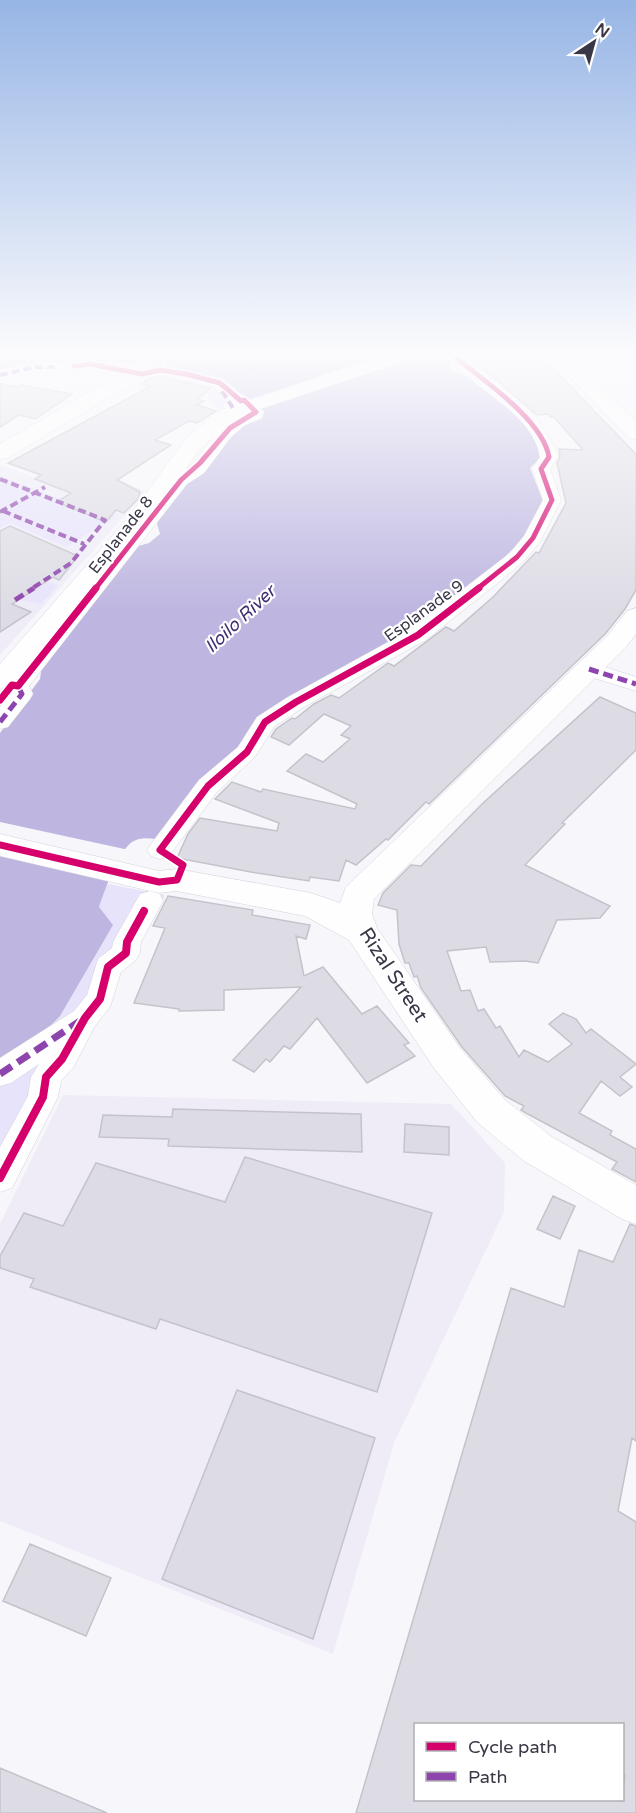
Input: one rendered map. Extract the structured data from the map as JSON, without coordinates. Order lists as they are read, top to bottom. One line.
{"streets":{"main road":["Rizal Street"],"street":["Esplanade 8","Esplanade 9"]},"water":["Iloilo River"],"legend":["Cycle path","Path"],"north":"top right"}
